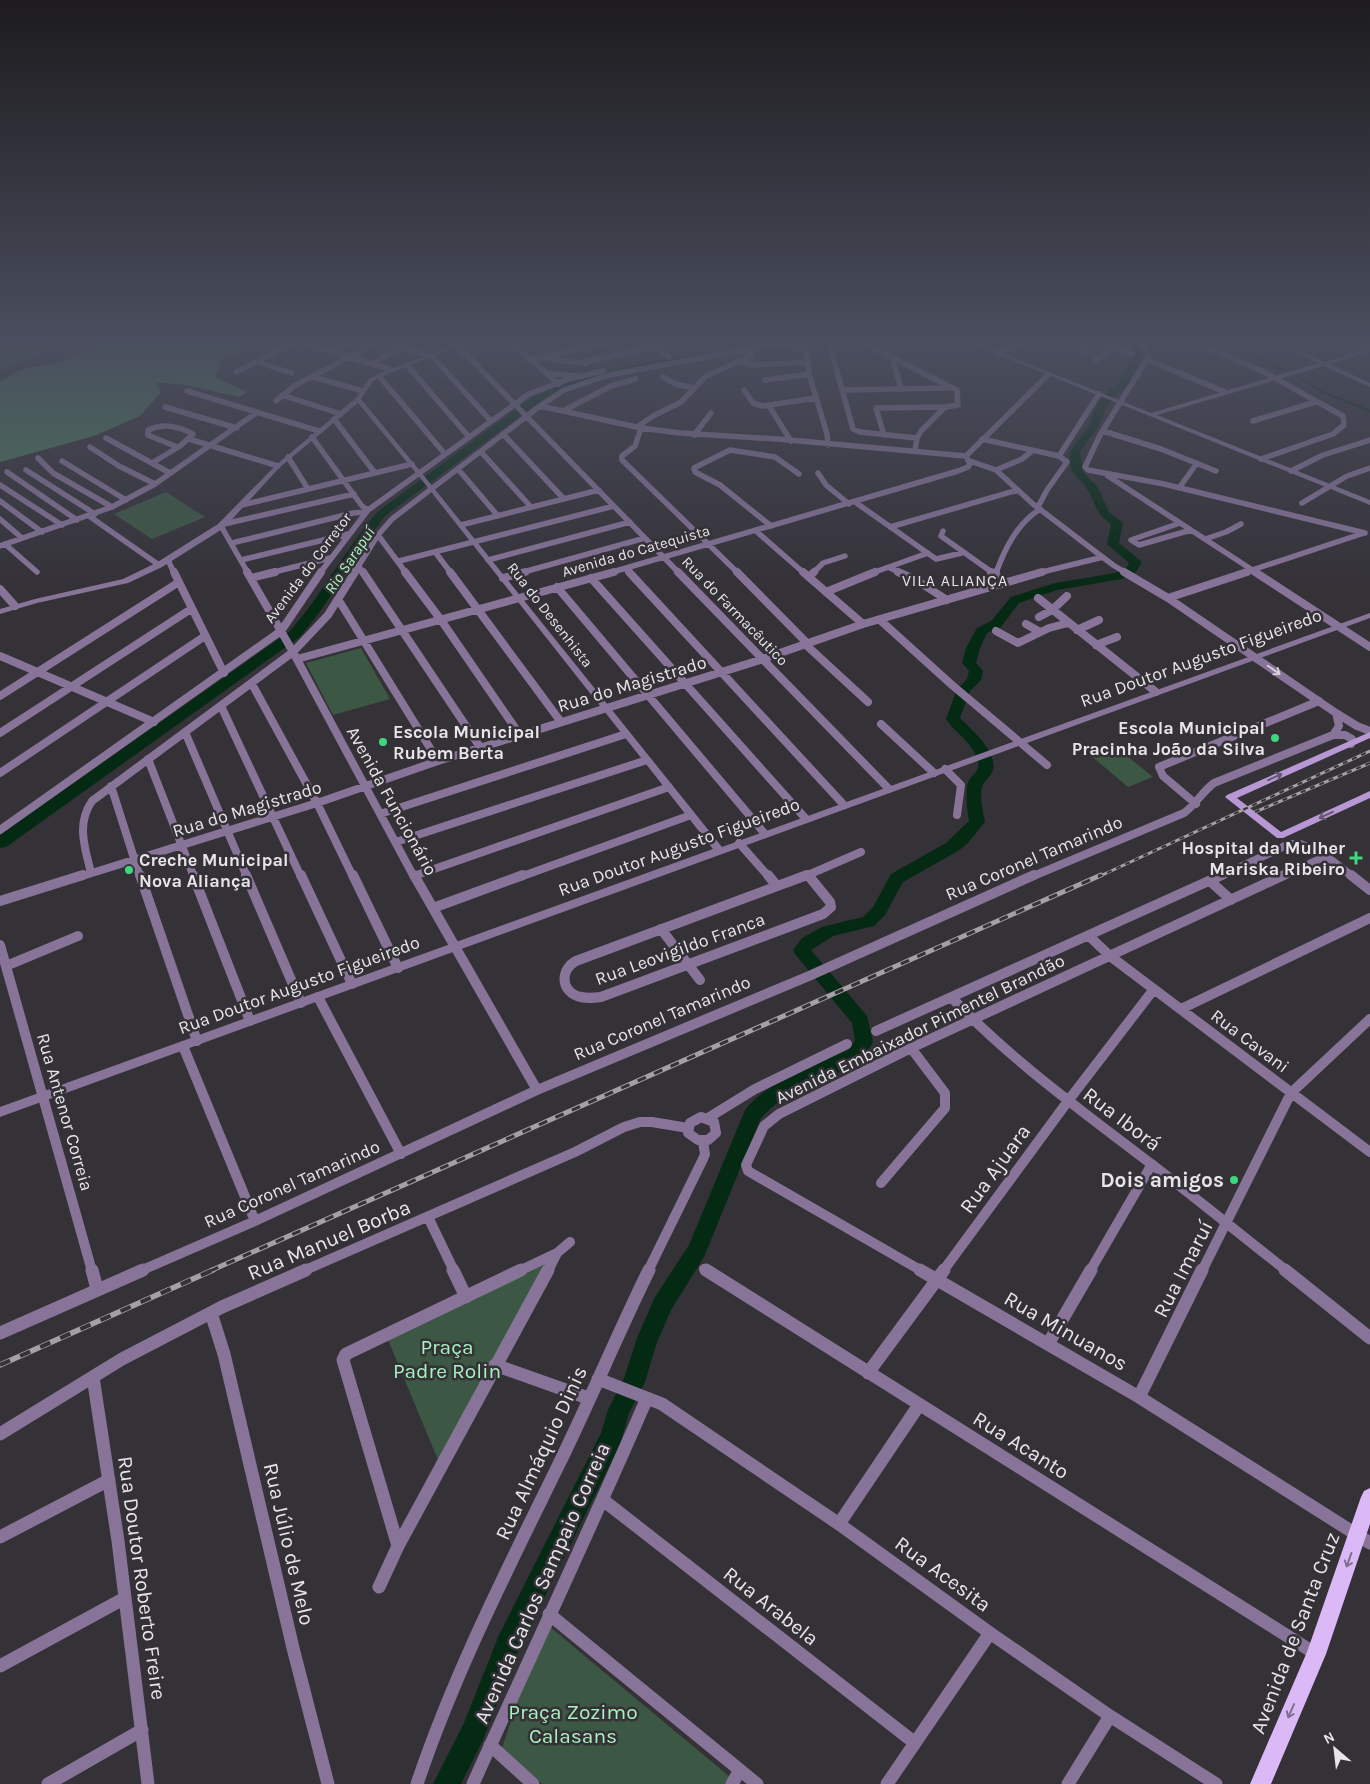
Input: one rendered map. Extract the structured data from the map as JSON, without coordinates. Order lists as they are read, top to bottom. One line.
{"streets":{"main road":["Avenida de Santa Cruz"],"street":["Avenida do Catequista","Avenida do Corretor","Rua do Farmacêutico","Rua do Desenhista","Rua Doutor Augusto Figueiredo","Rua do Magistrado","Avenida Funcionário","Rua Coronel Tamarindo","Rua Leovigildo Franca","Avenida Embaixador Pimentel Brandão","Rua Cavani","Rua Antenor Correia","Rua Iborá","Rua Ajuara","Rua Manuel Borba","Rua Imaruí","Rua Minuanos","Rua Acanto","Rua Almáquio Dinis","Rua Júlio de Melo","Rua Acesita","Rua Doutor Roberto Freire","Avenida Carlos Sampaio Correia","Rua Arabela"]},"crossings":[["Avenida do Catequista","Avenida do Corretor"],["Avenida do Catequista","Rua do Farmacêutico"],["Avenida do Catequista","Rua do Desenhista"],["Avenida do Catequista","Avenida Funcionário"],["Avenida do Corretor","Rua do Desenhista"],["Avenida do Corretor","Rua do Magistrado"],["Avenida do Corretor","Avenida Funcionário"],["Rua do Farmacêutico","Rua Doutor Augusto Figueiredo"],["Rua do Farmacêutico","Rua do Magistrado"],["Rua do Desenhista","Rua Doutor Augusto Figueiredo"],["Rua do Desenhista","Rua do Magistrado"],["Rua Doutor Augusto Figueiredo","Avenida Funcionário"],["Rua Doutor Augusto Figueiredo","Rua Antenor Correia"],["Rua do Magistrado","Avenida Funcionário"],["Avenida Funcionário","Rua Coronel Tamarindo"],["Rua Coronel Tamarindo","Rua Antenor Correia"],["Avenida Embaixador Pimentel Brandão","Rua Cavani"],["Avenida Embaixador Pimentel Brandão","Rua Iborá"],["Avenida Embaixador Pimentel Brandão","Rua Manuel Borba"],["Avenida Embaixador Pimentel Brandão","Rua Minuanos"],["Avenida Embaixador Pimentel Brandão","Rua Almáquio Dinis"],["Rua Cavani","Rua Ajuara"],["Rua Cavani","Rua Imaruí"],["Rua Iborá","Rua Ajuara"],["Rua Iborá","Rua Imaruí"],["Rua Ajuara","Rua Minuanos"],["Rua Ajuara","Rua Acanto"],["Rua Manuel Borba","Rua Almáquio Dinis"],["Rua Manuel Borba","Rua Júlio de Melo"],["Rua Manuel Borba","Rua Doutor Roberto Freire"],["Rua Imaruí","Rua Minuanos"],["Rua Minuanos","Avenida de Santa Cruz"],["Rua Acanto","Avenida de Santa Cruz"],["Rua Almáquio Dinis","Rua Acesita"],["Rua Acesita","Avenida Carlos Sampaio Correia"],["Avenida Carlos Sampaio Correia","Rua Arabela"]],"one_way":["Avenida de Santa Cruz"],"districts":["VILA ALIANÇA"],"water":["Rio Sarapuí"],"parks":["Praça Padre Rolin","Praça Zozimo Calasans"],"places":{"other":["Escola Municipal Pracinha João da Silva","Escola Municipal Rubem Berta","Creche Municipal Nova Aliança","Dois amigos"],"health":["Hospital da Mulher Mariska Ribeiro"]},"north":"top left"}
